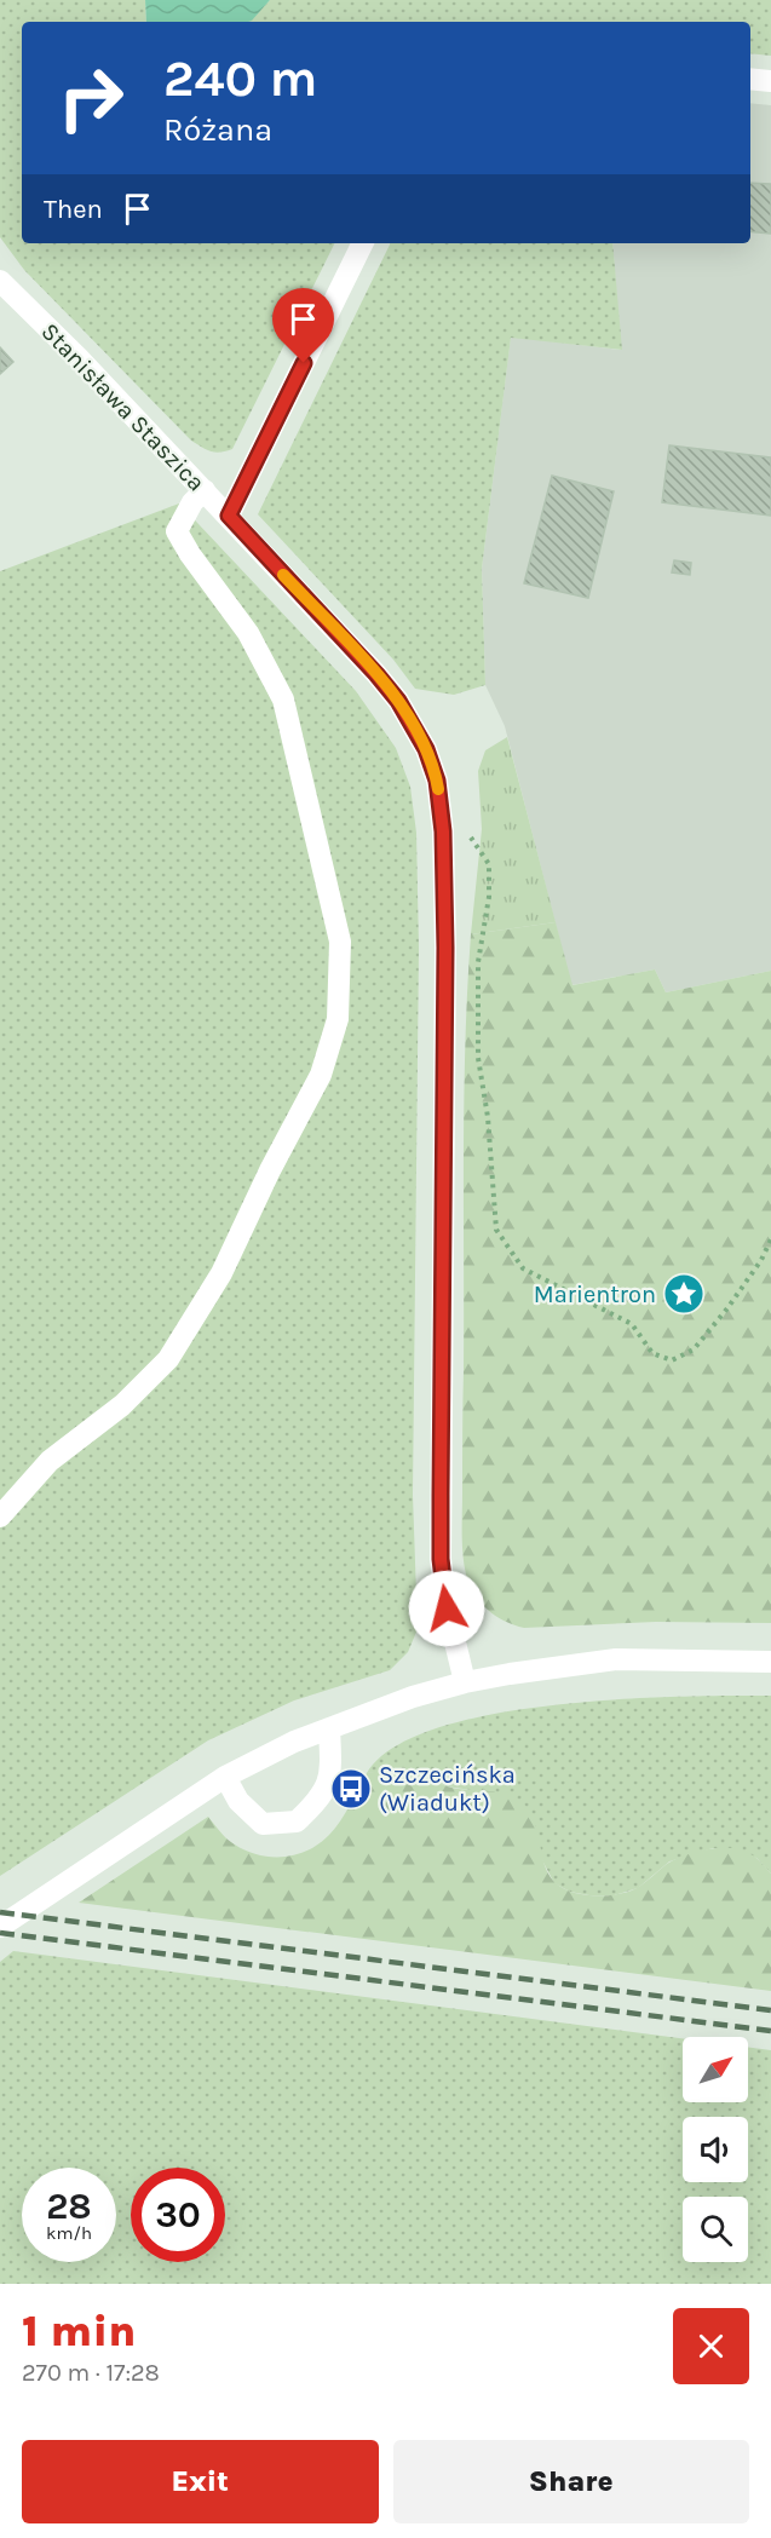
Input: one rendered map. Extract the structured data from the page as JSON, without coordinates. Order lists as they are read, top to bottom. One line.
{"streets":{"street":["Stanisława Staszica"]},"places":{"place":["Marientron"],"bus stop":["Szczecińska (Wiadukt)"]},"north":"top right","page":{"turn":["240 m","Różana"],"then":"Then","speed":"28 km/h","limit":"30","heading":["1 min","270 m · 17:28"],"buttons":["Exit","Share"]}}
